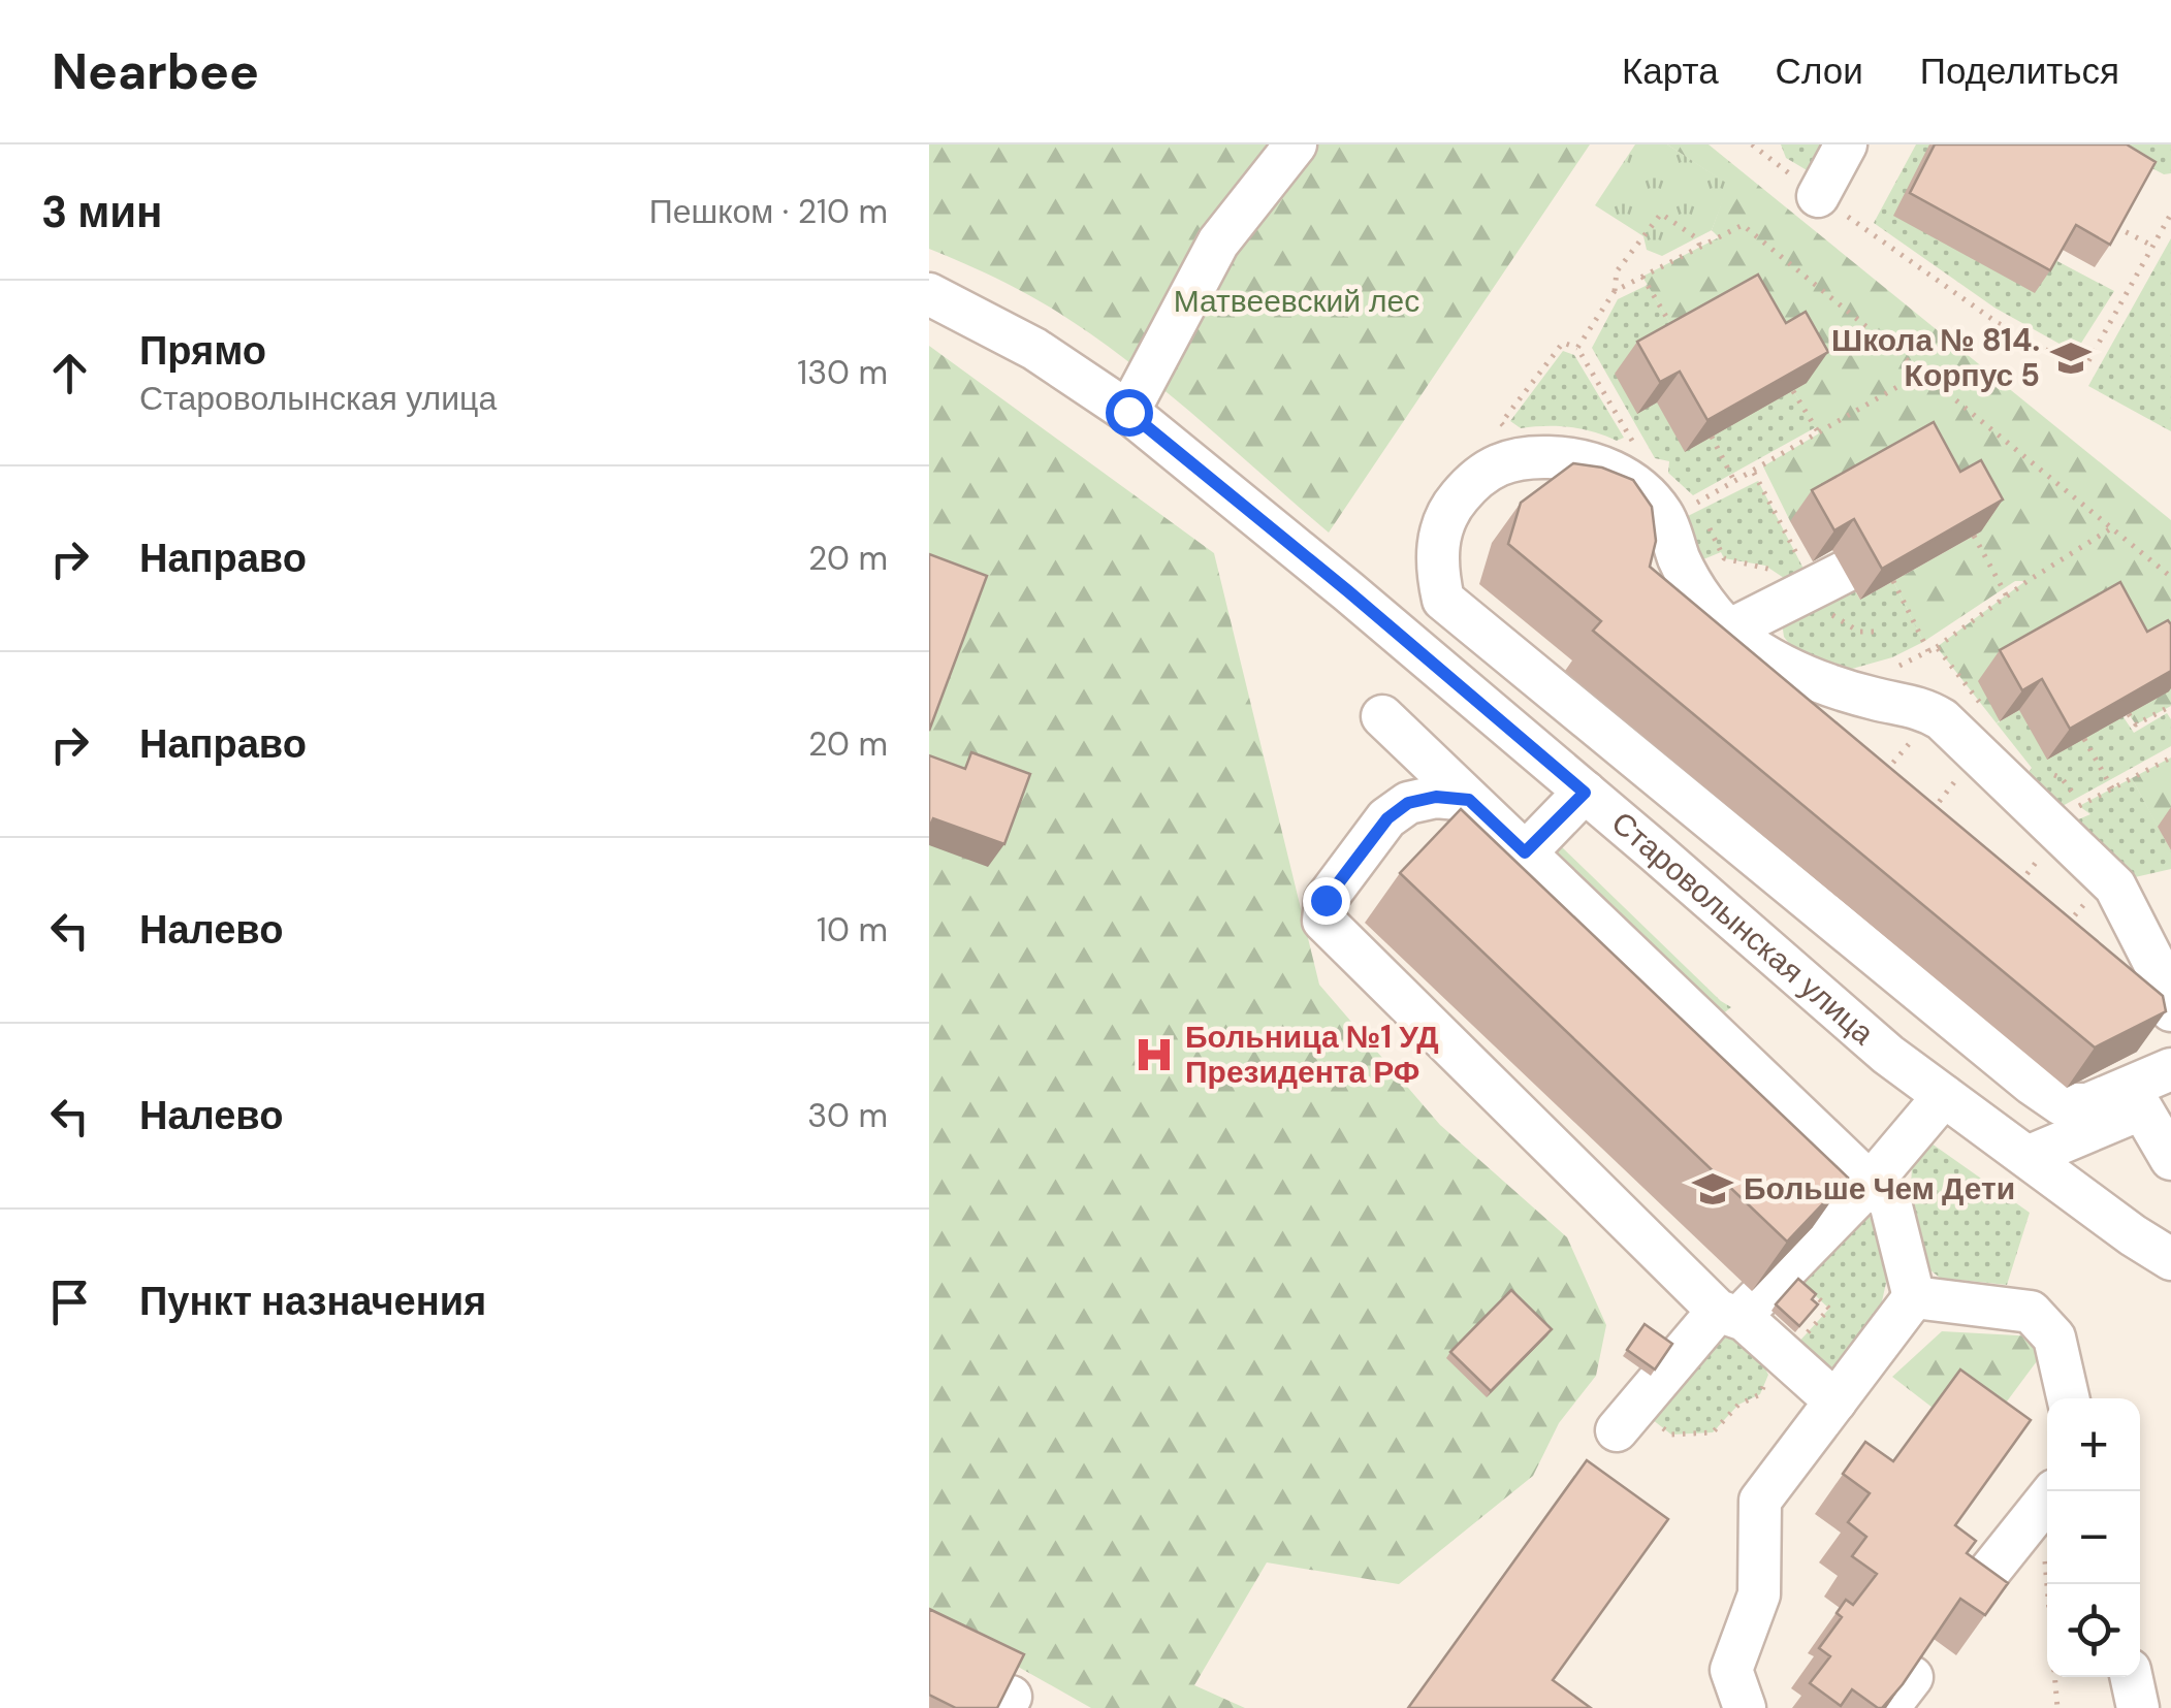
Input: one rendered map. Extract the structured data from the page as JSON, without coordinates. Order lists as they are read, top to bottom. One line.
{"streets":{"street":["Староволынская улица"]},"parks":["Матвеевский лес"],"places":{"school or university":["Школа № 814. Корпус 5","Больше Чем Дети"],"hospital":["Больница №1 УД Президента РФ"]},"page":{"header":"Nearbee","nav":["Карта","Слои","Поделиться"],"heading":["3 мин","Пешком · 210 m"],"list":[["Прямо","Староволынская улица","130 m"],["Направо","20 m"],["Направо","20 m"],["Налево","10 m"],["Налево","30 m"],"Пункт назначения"],"map_buttons":["+","−"]}}
